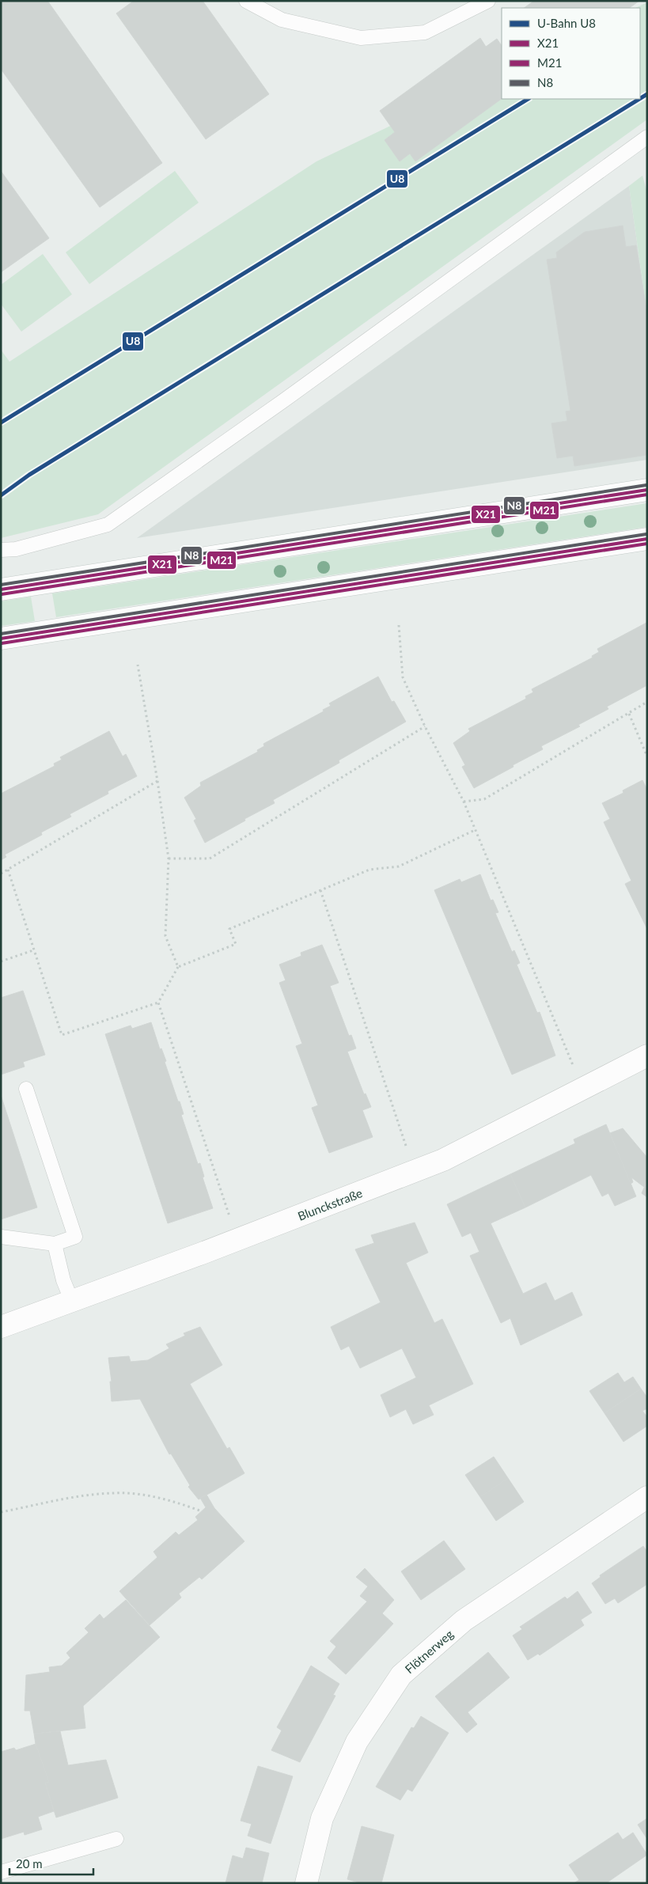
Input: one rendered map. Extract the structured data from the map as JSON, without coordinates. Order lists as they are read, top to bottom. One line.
{"streets":{"main road":["Blunckstraße","Flötnerweg"]},"lines":["metro line U8","transit line N8","transit line X21","transit line M21"],"legend":["U-Bahn U8","X21","M21","N8"],"scale_bar":"20 m"}
